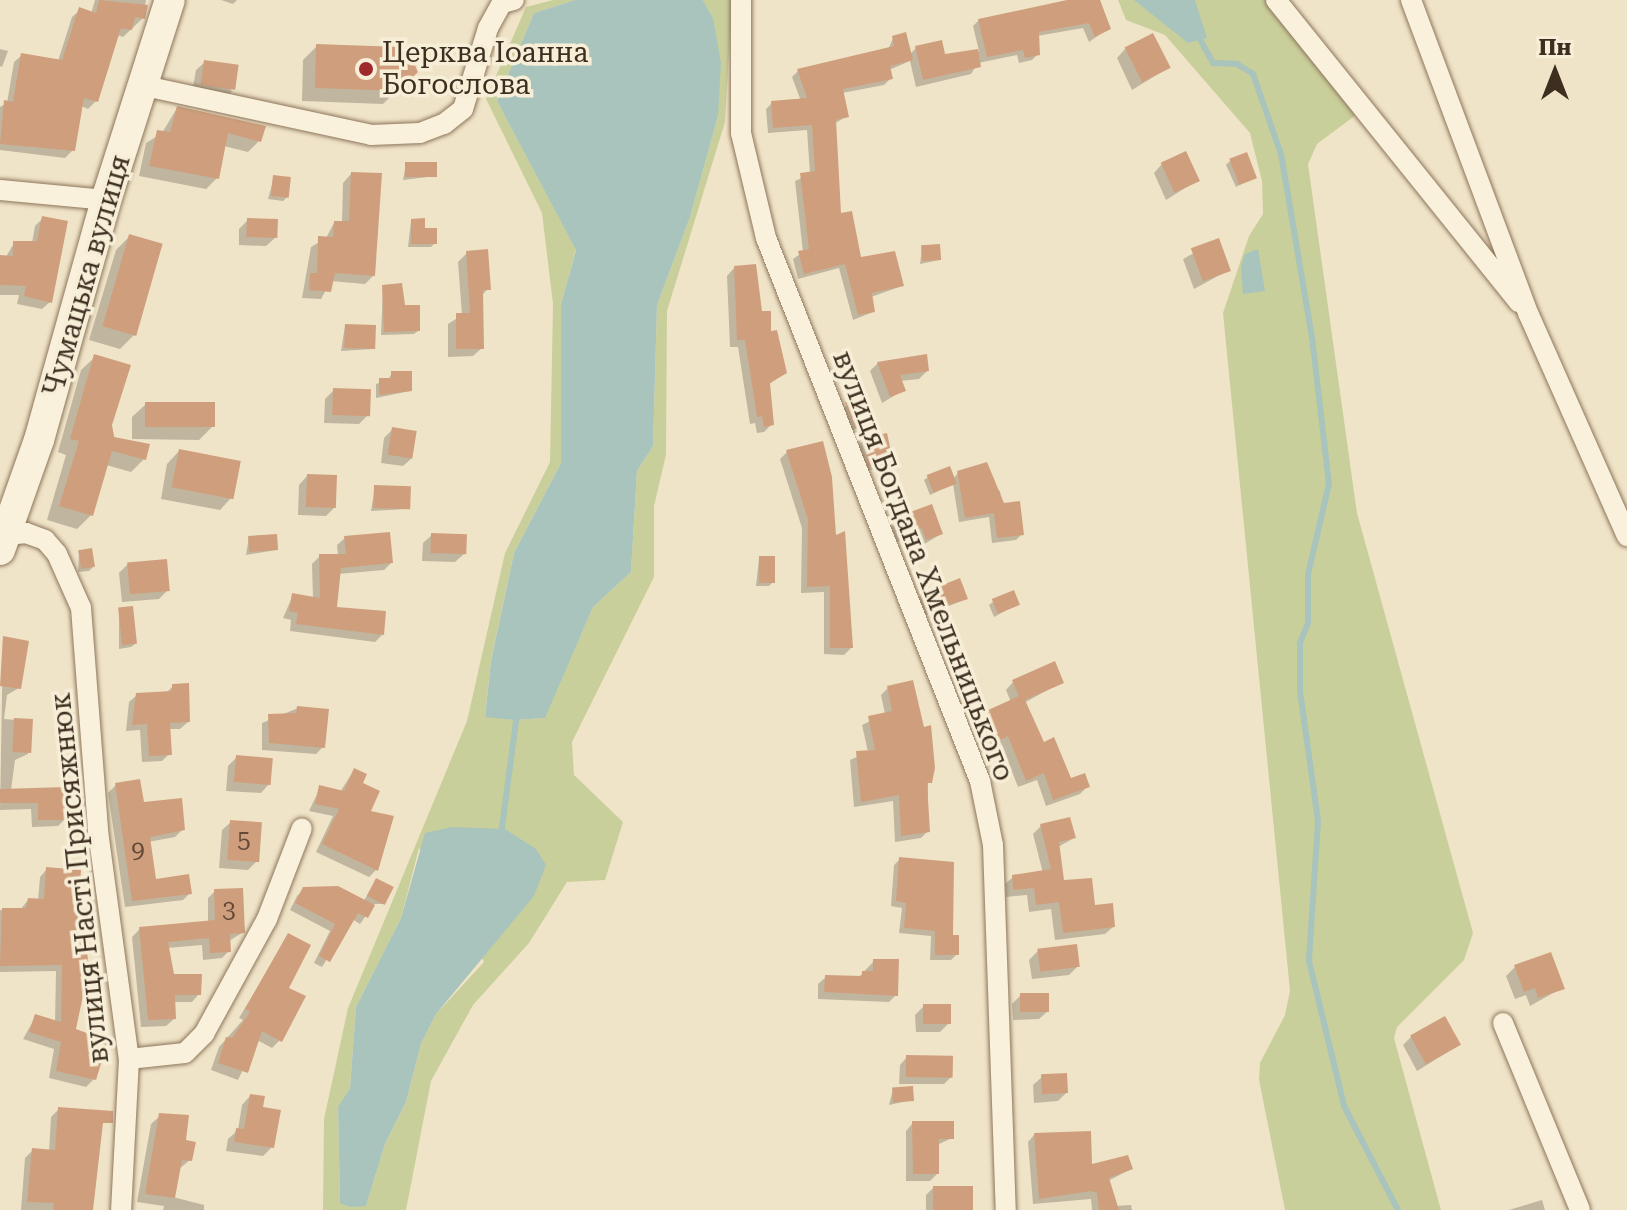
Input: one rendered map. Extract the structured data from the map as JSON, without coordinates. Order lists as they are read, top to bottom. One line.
{"streets":{"street":["Чумацька вулиця","вулиця Богдана Хмельницького","вулиця Насті Присяжнюк"]},"crossings":[["Чумацька вулиця","вулиця Насті Присяжнюк"]],"places":["Церква Іоанна Богослова"],"house_numbers":["5","9","3"],"north":"top"}
